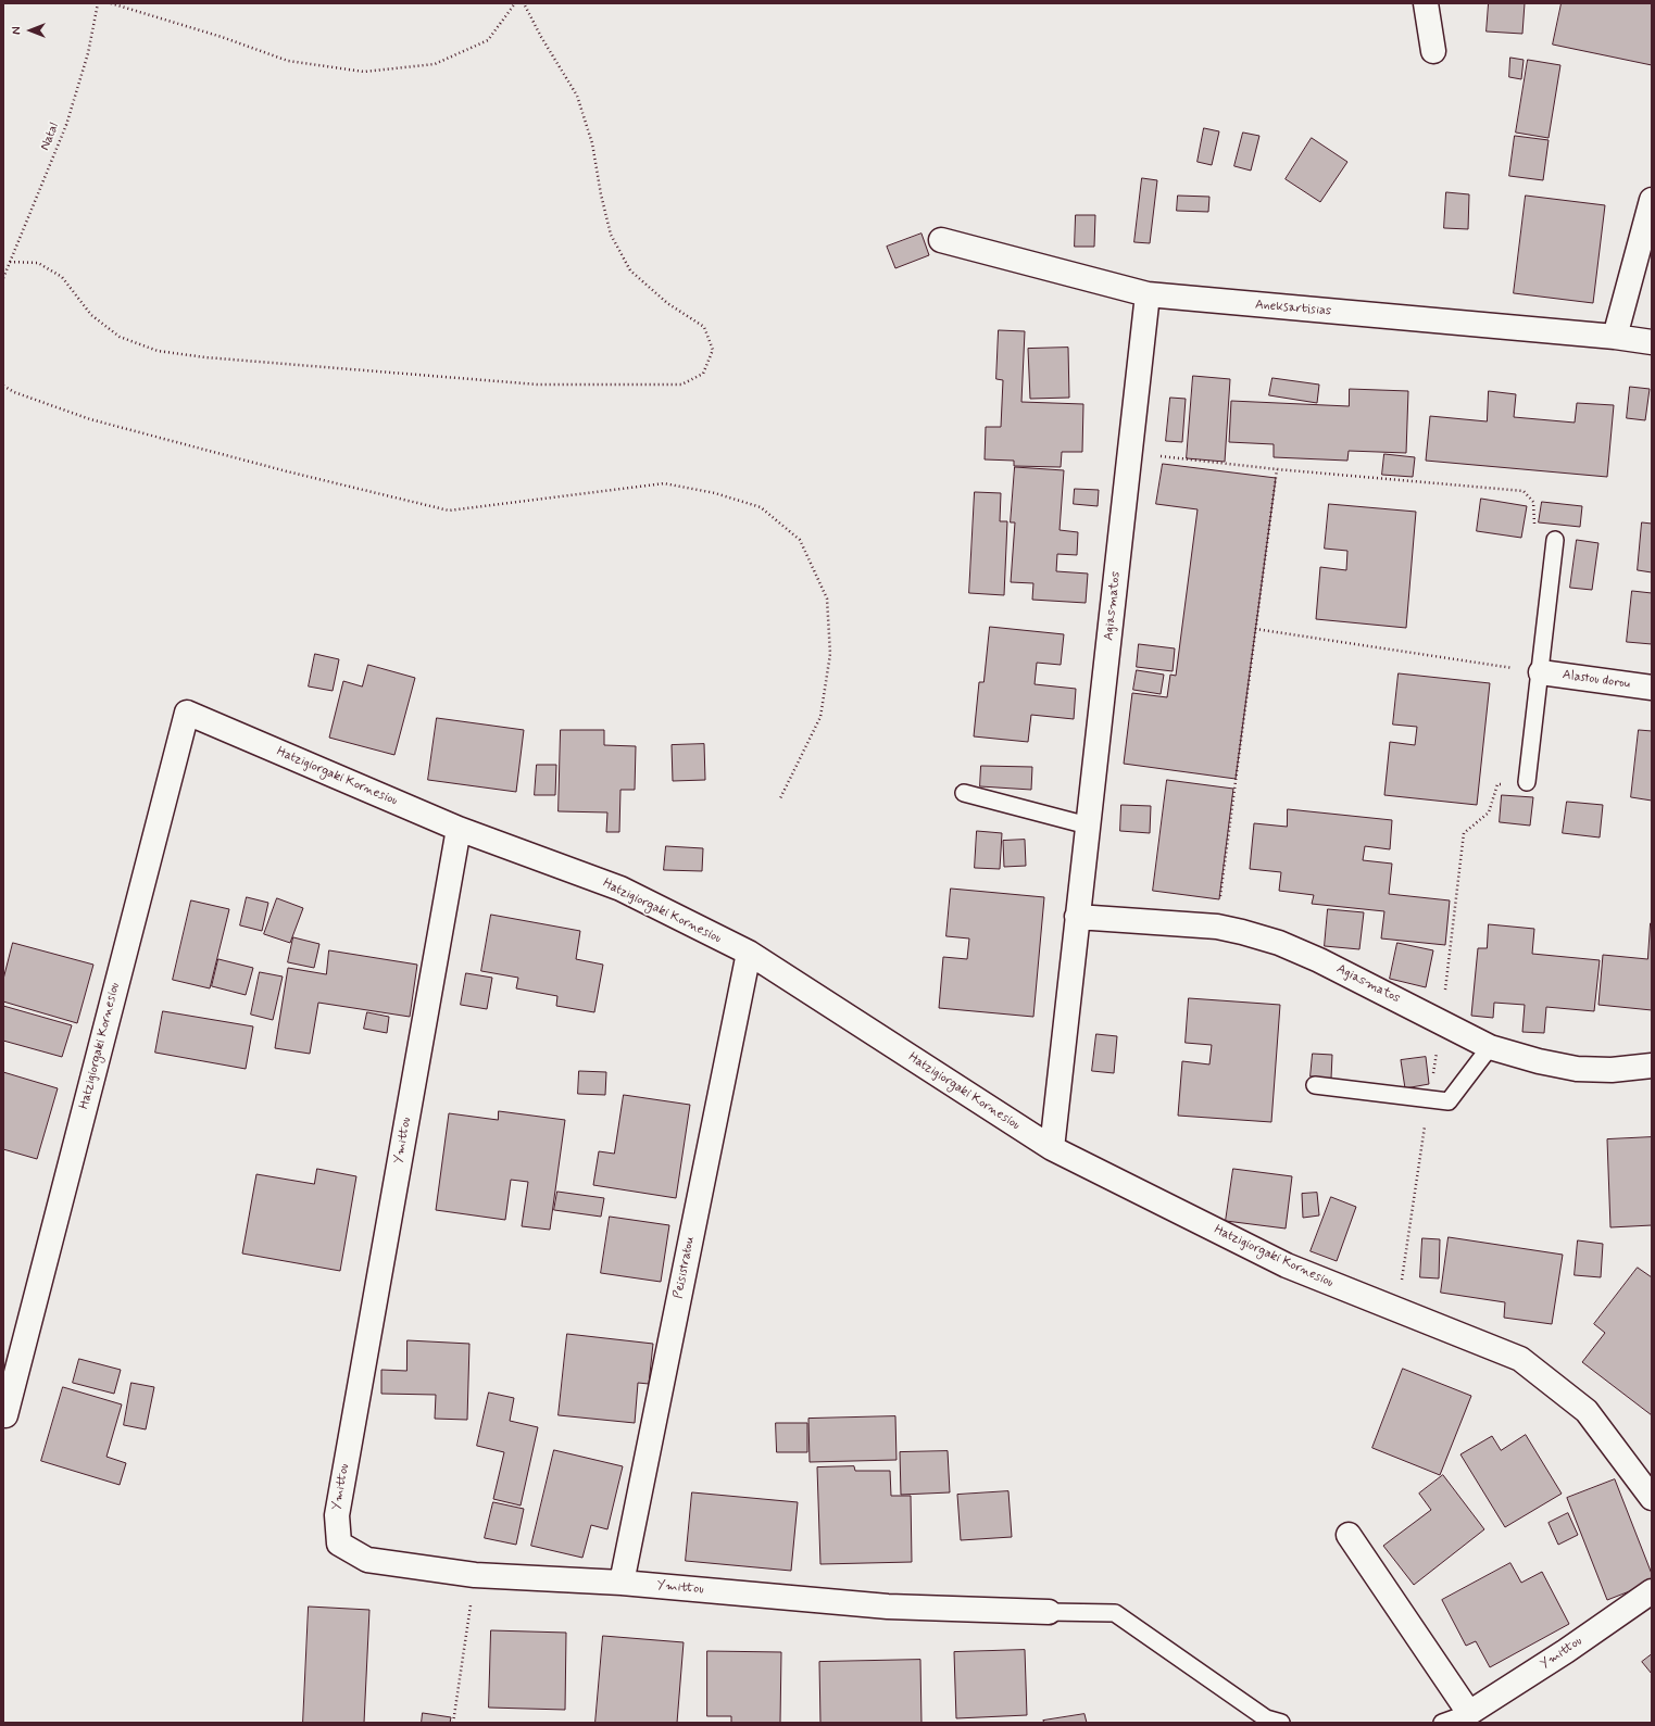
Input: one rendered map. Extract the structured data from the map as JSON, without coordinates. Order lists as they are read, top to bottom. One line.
{"streets":{"street":["Aneksartisias","Agiasmatos","Alastou dorou","Hatzigiorgaki Kornesiou","Ymittou","Peisistratou"],"path":["Natal"]},"crossings":[["Aneksartisias","Agiasmatos"],["Agiasmatos","Hatzigiorgaki Kornesiou"],["Hatzigiorgaki Kornesiou","Ymittou"],["Hatzigiorgaki Kornesiou","Peisistratou"],["Ymittou","Peisistratou"]],"north":"left"}
